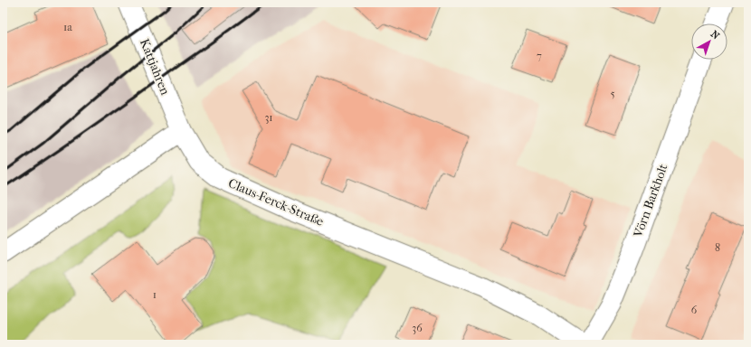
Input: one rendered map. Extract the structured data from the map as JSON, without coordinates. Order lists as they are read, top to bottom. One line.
{"streets":{"street":["Kattjahren","Vörn Barkholt","Claus-Ferck-Straße"]},"crossings":[["Kattjahren","Claus-Ferck-Straße"]],"house_numbers":["1a","7","5","31","8","1","6","36"],"north":"top right"}
